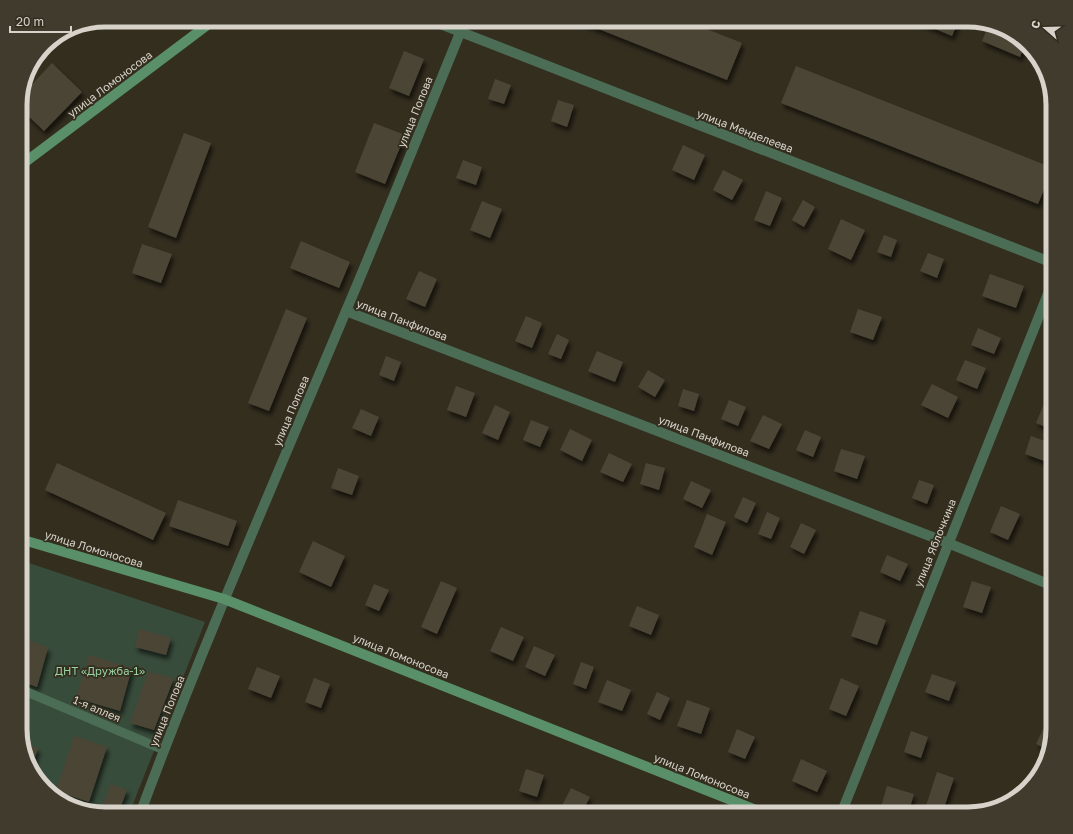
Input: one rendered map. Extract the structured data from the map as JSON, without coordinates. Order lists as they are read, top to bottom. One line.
{"streets":{"street":["улица Ломоносова","улица Попова","улица Менделеева","улица Панфилова","улица Яблочкина"],"lane":["1-я аллея"]},"crossings":[["улица Ломоносова","улица Попова"],["улица Попова","улица Менделеева"],["улица Попова","улица Панфилова"],["улица Попова","1-я аллея"],["улица Панфилова","улица Яблочкина"]],"parks":["ДНТ «Дружба-1»"],"scale_bar":"20 m","north":"left"}
